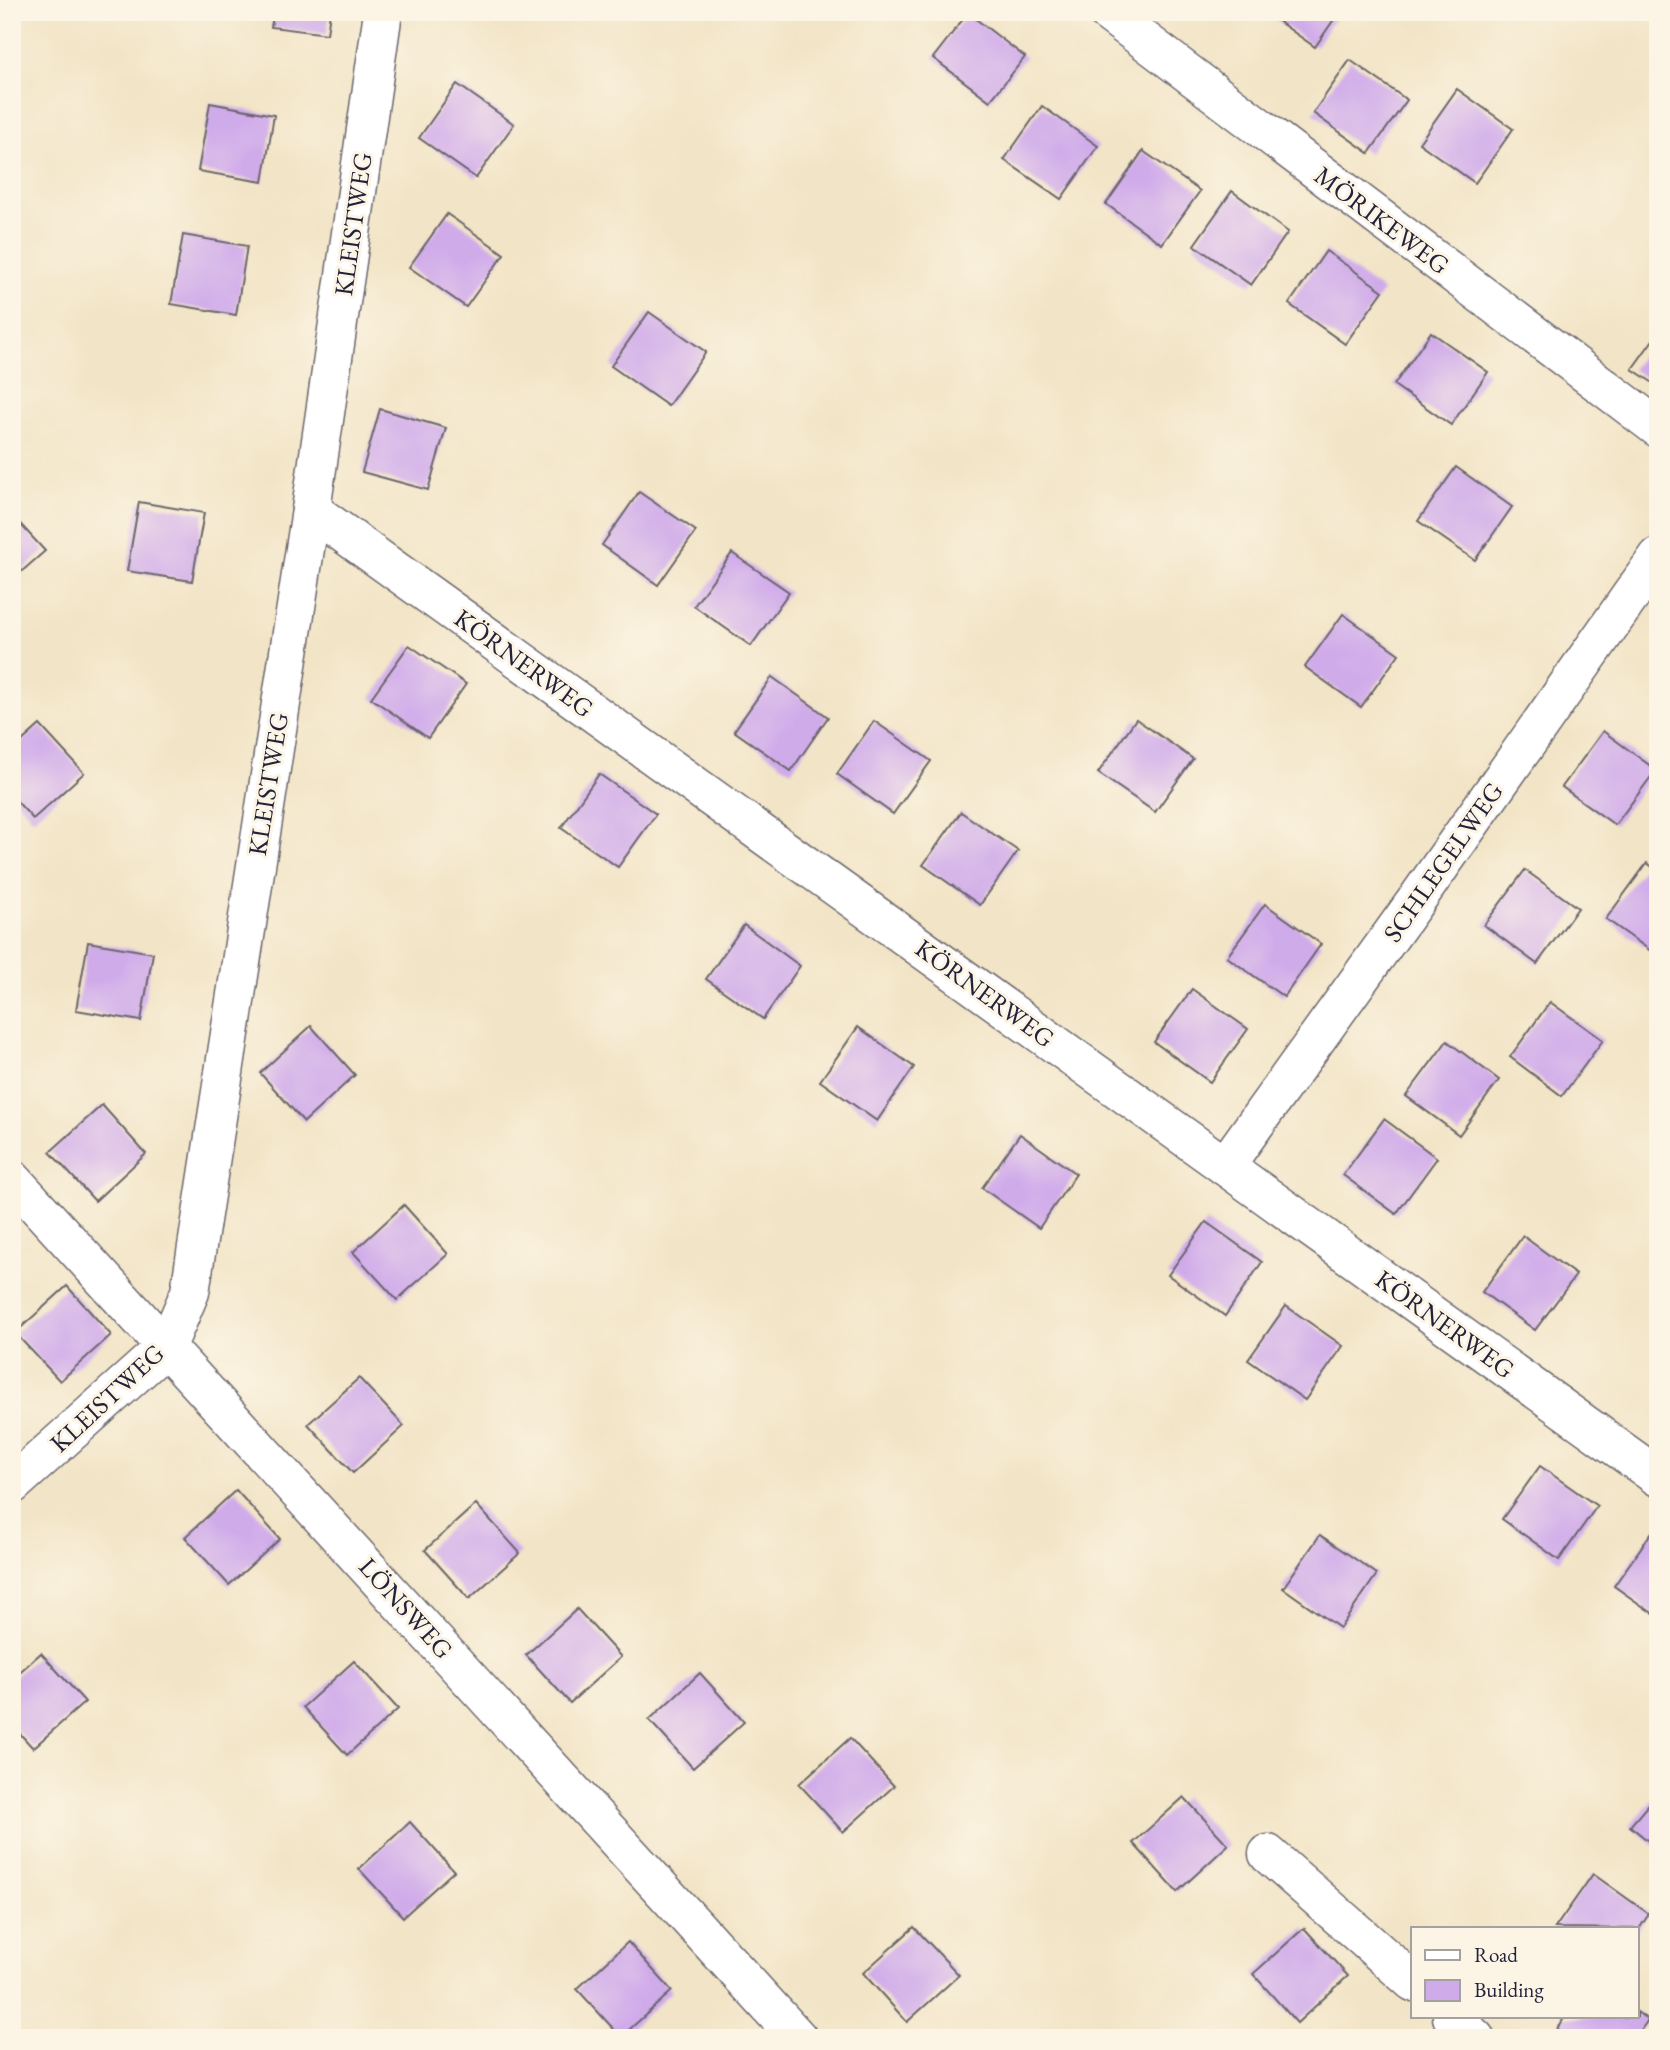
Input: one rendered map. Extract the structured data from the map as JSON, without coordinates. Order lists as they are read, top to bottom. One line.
{"streets":{"street":["MÖRIKEWEG","KLEISTWEG","KÖRNERWEG","SCHLEGELWEG","LÖNSWEG"]},"crossings":[["KLEISTWEG","KÖRNERWEG"],["KLEISTWEG","LÖNSWEG"],["KÖRNERWEG","SCHLEGELWEG"]],"legend":["Road","Building"]}
